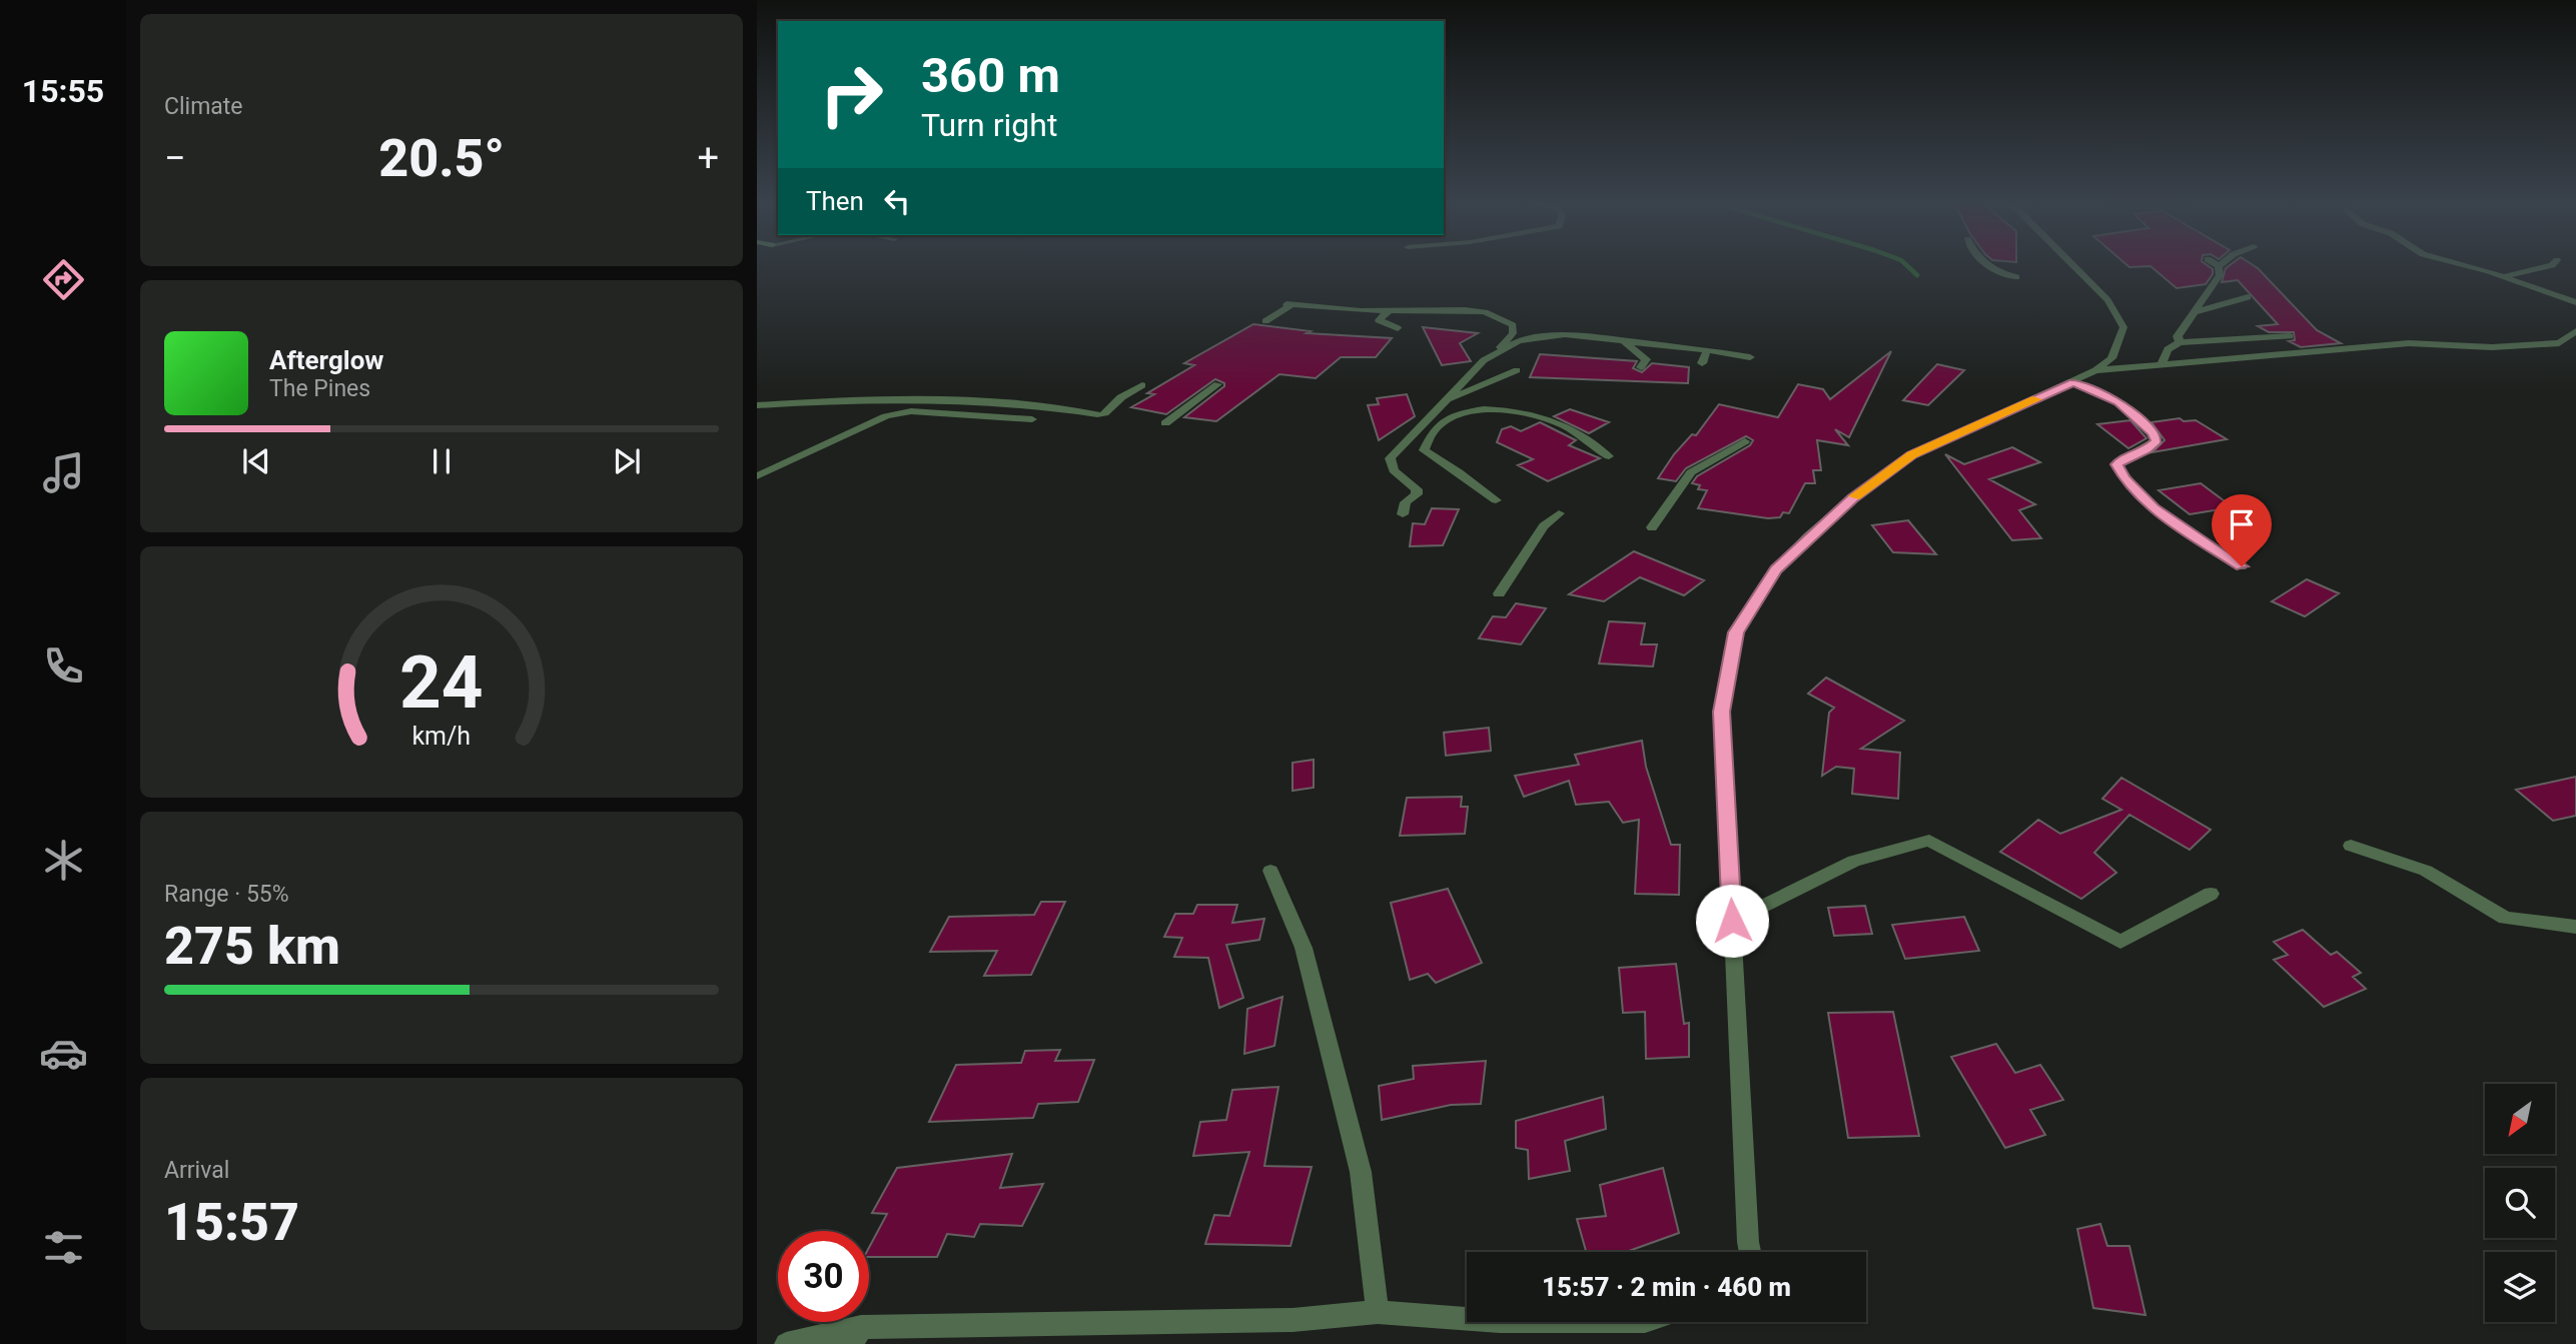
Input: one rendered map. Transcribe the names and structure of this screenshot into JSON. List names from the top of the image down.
{
  "north": "bottom left",
  "page": {
    "tabs": "15:55",
    "tile": [
      "Climate",
      ["Range · 55%", "275 km"],
      ["Arrival", "15:57"]
    ],
    "turn": ["360 m", "Turn right"],
    "heat": ["−", "20.5°", "+"],
    "then": "Then",
    "song": ["Afterglow", "The Pines"],
    "limit": "30",
    "trip": "15:57 · 2 min · 460 m",
    "gauge": ["24", "km/h"]
  }
}
